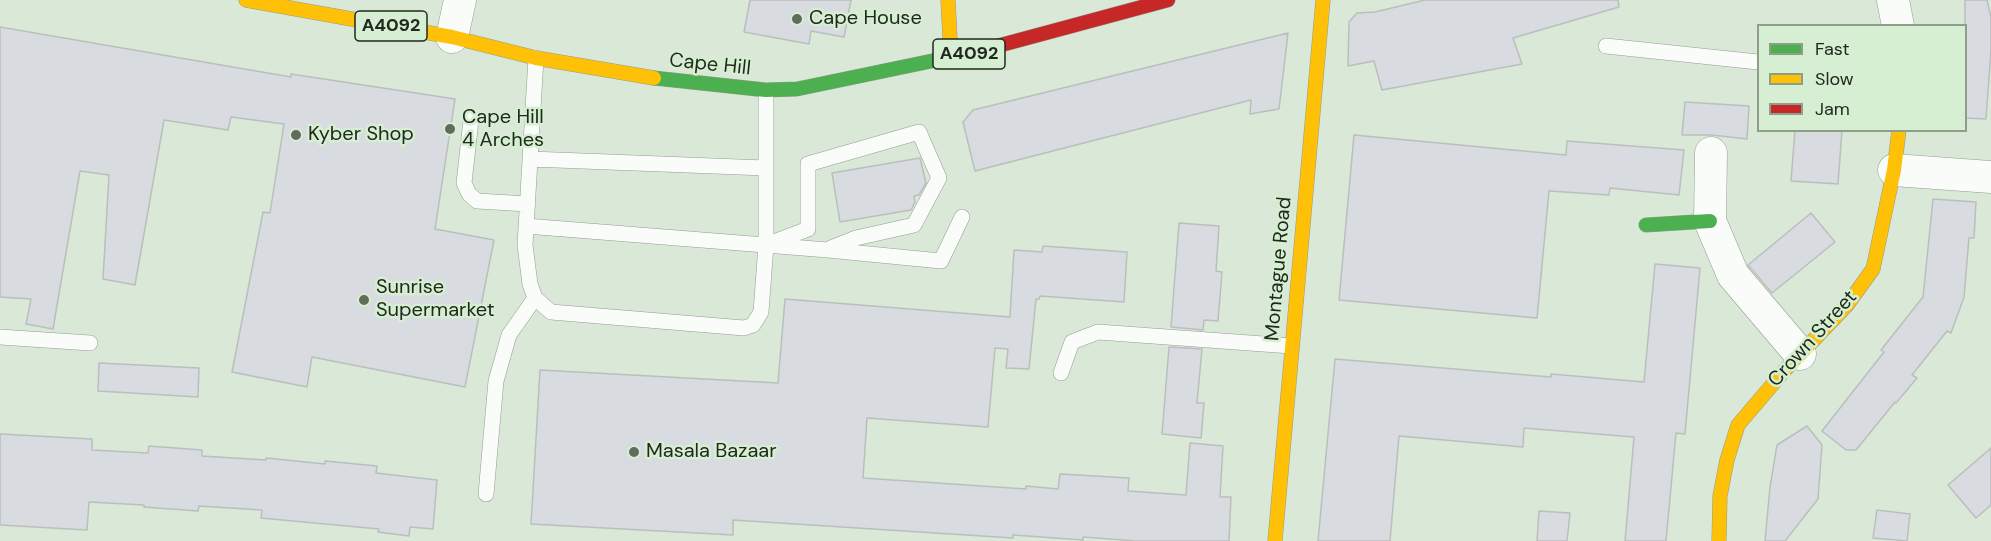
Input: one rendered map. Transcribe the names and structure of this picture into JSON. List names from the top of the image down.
{
  "streets": {
    "street": [
      "A4092",
      "Cape Hill",
      "Montague Road",
      "Crown Street"
    ]
  },
  "places": [
    "Cape House",
    "Cape Hill 4 Arches",
    "Kyber Shop",
    "Sunrise Supermarket",
    "Masala Bazaar"
  ],
  "legend": ["Fast", "Slow", "Jam"]
}
